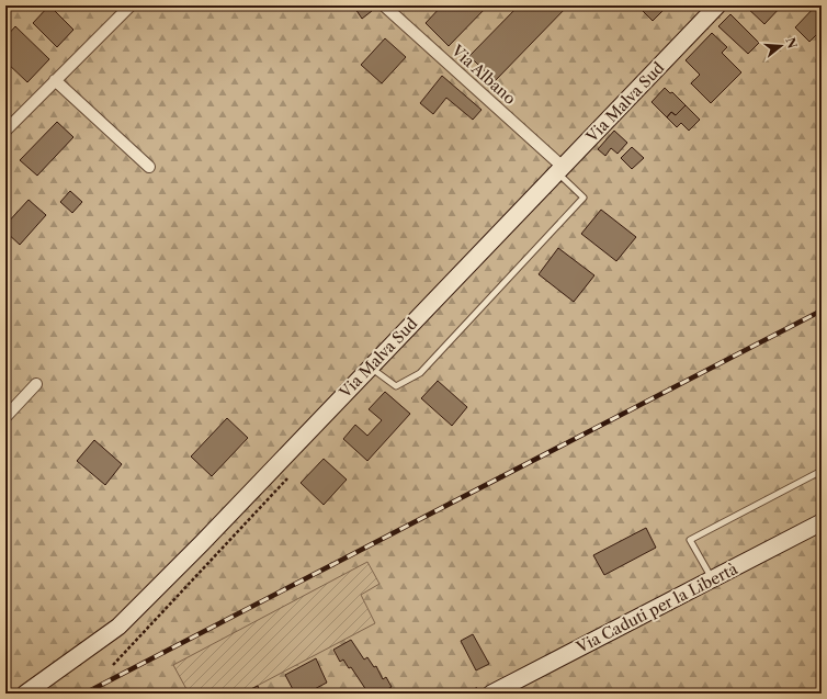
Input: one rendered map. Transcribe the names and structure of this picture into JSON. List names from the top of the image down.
{
  "streets": {
    "street": ["Via Albano", "Via Malva Sud", "Via Caduti per la Libertà"]
  },
  "crossings": [
    ["Via Albano", "Via Malva Sud"]
  ],
  "north": "right"
}
